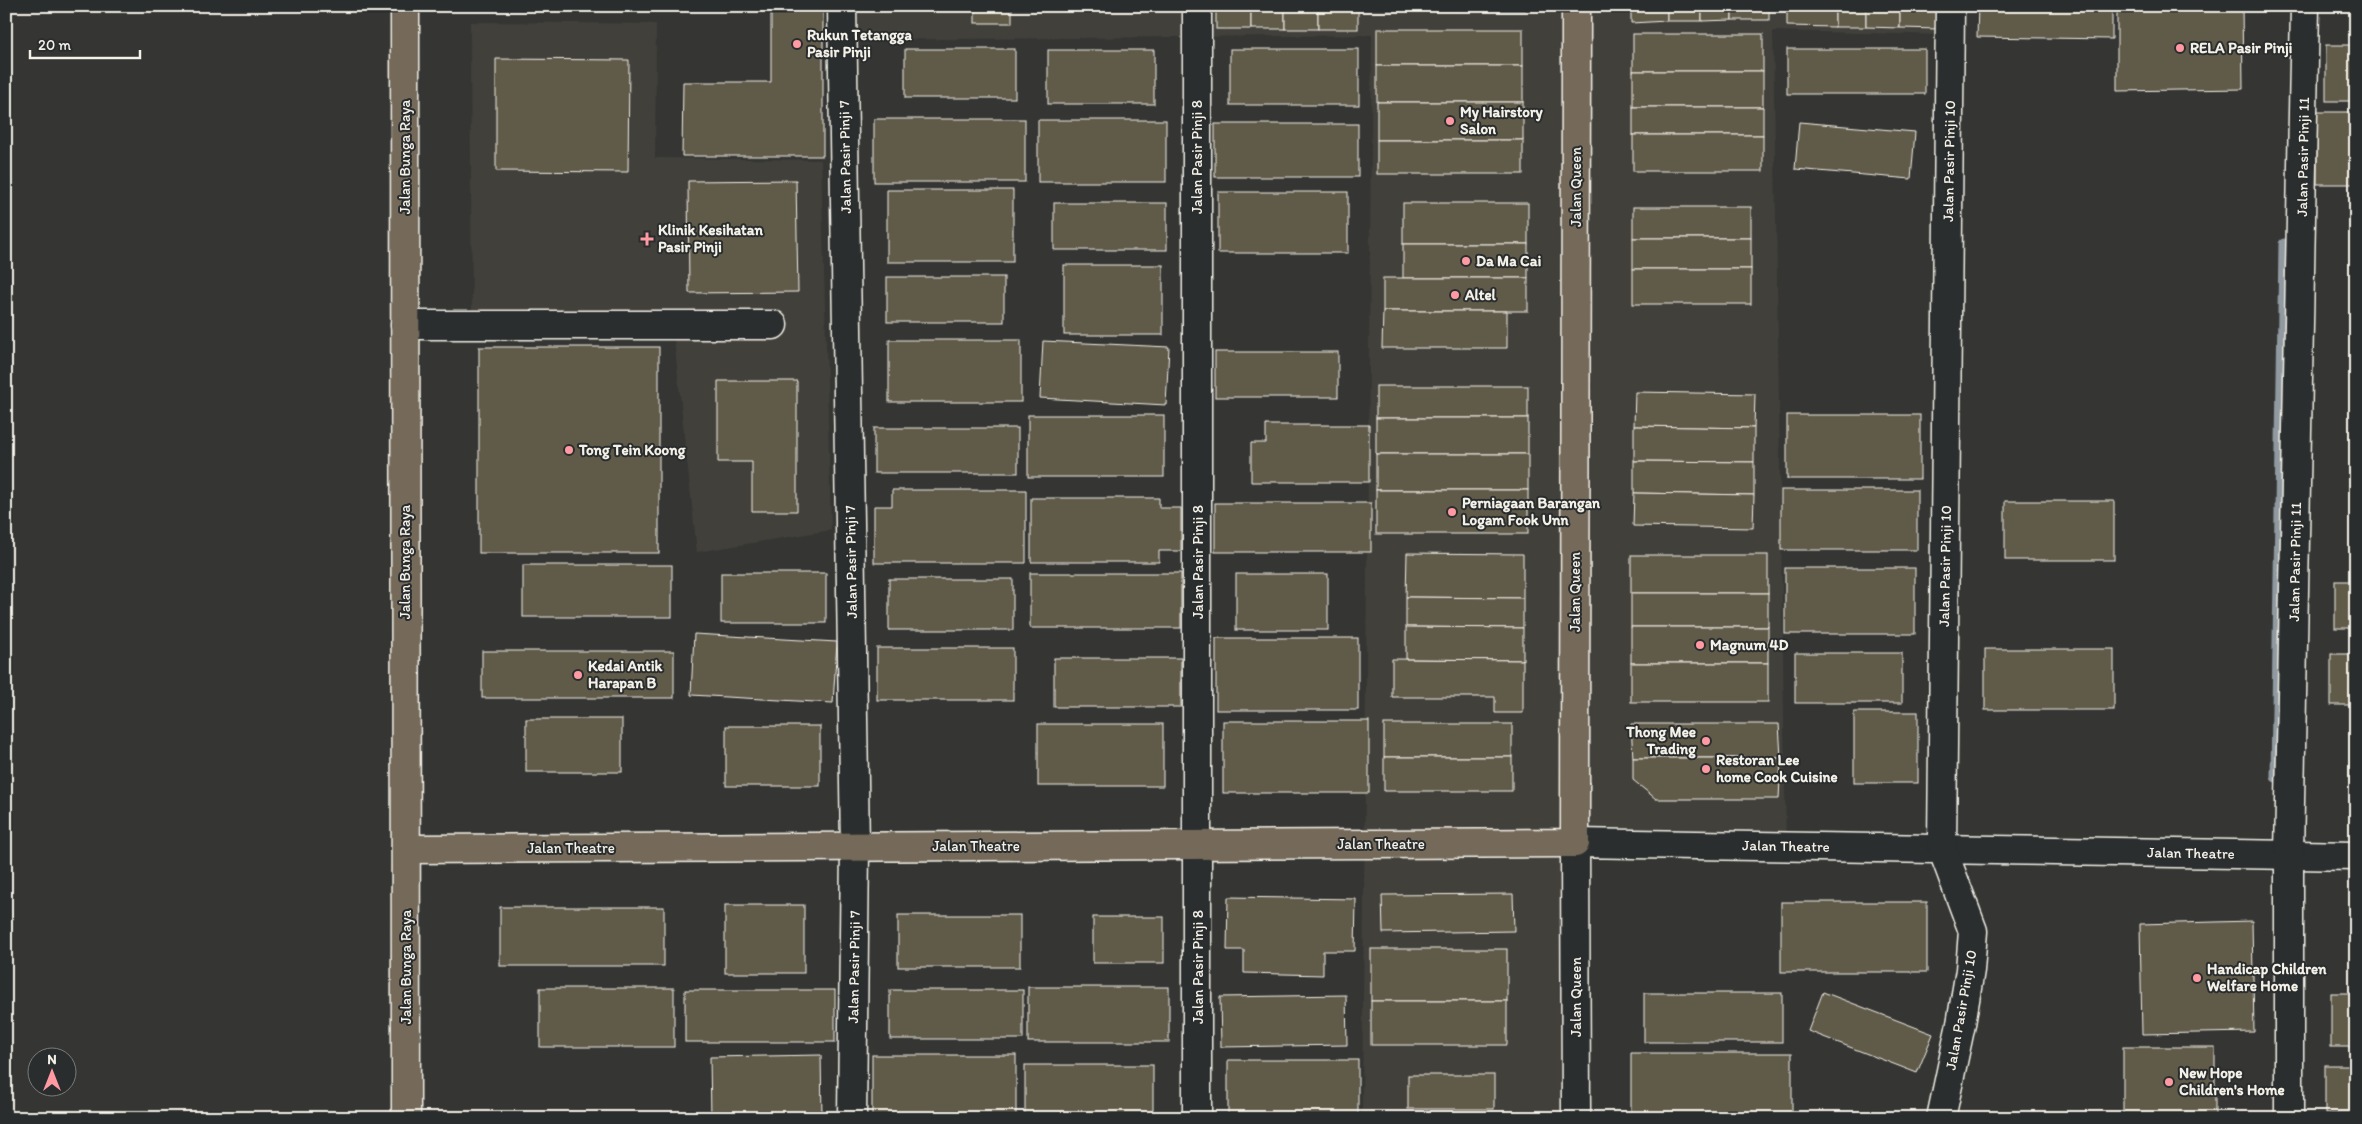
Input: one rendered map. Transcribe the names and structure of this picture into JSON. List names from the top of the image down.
{
  "streets": {
    "main road": ["Jalan Bunga Raya", "Jalan Queen", "Jalan Theatre"],
    "street": [
      "Jalan Pasir Pinji 7",
      "Jalan Pasir Pinji 8",
      "Jalan Pasir Pinji 11",
      "Jalan Pasir Pinji 10"
    ]
  },
  "crossings": [
    ["Jalan Bunga Raya", "Jalan Theatre"],
    ["Jalan Pasir Pinji 7", "Jalan Theatre"],
    ["Jalan Pasir Pinji 8", "Jalan Theatre"],
    ["Jalan Pasir Pinji 11", "Jalan Theatre"],
    ["Jalan Pasir Pinji 10", "Jalan Theatre"],
    ["Jalan Queen", "Jalan Theatre"]
  ],
  "places": {
    "other": [
      "Rukun Tetangga Pasir Pinji",
      "RELA Pasir Pinji",
      "My Hairstory Salon",
      "Da Ma Cai",
      "Altel",
      "Tong Tein Koong",
      "Perniagaan Barangan Logam Fook Unn",
      "Magnum 4D",
      "Kedai Antik Harapan B",
      "Thong Mee Trading",
      "Restoran Lee home Cook Cuisine",
      "Handicap Children Welfare Home",
      "New Hope Children's Home"
    ],
    "health": ["Klinik Kesihatan Pasir Pinji"]
  },
  "scale_bar": "20 m",
  "north": "top"
}
